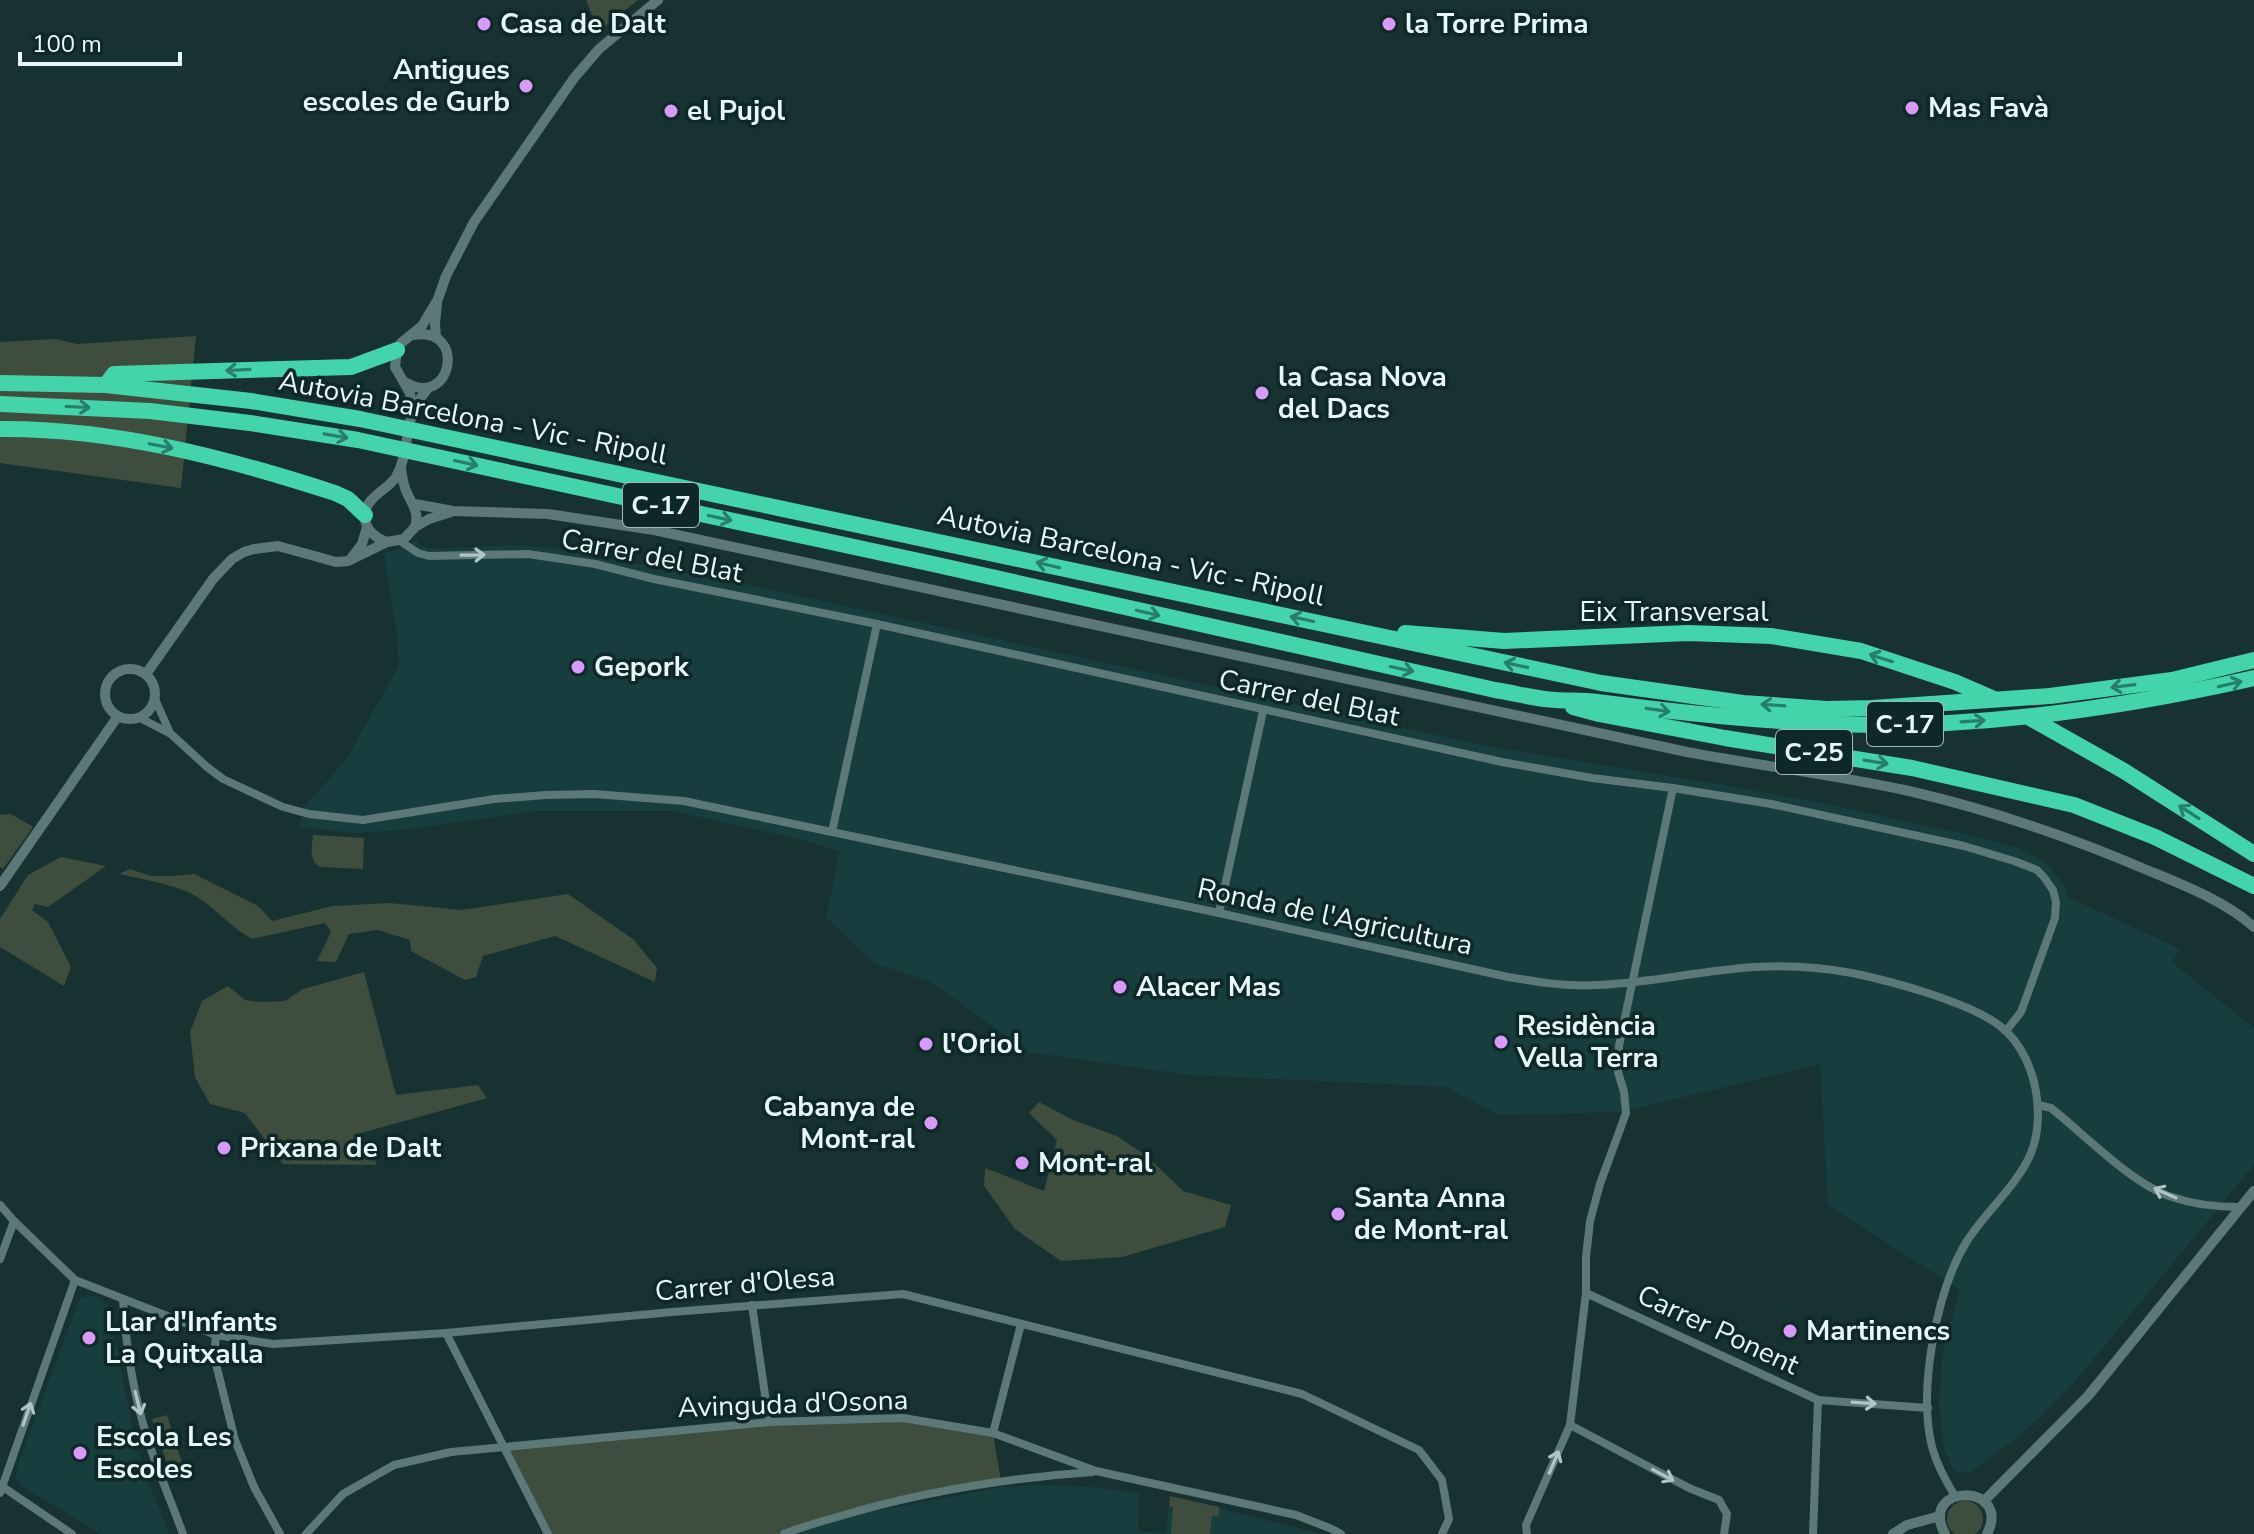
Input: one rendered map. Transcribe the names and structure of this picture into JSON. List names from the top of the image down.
{
  "streets": {
    "highway": [
      "Autovia Barcelona - Vic - Ripoll",
      "C-17",
      "Eix Transversal",
      "C-25"
    ],
    "street": [
      "Carrer del Blat",
      "Ronda de l'Agricultura",
      "Carrer d'Olesa",
      "Carrer Ponent",
      "Avinguda d'Osona"
    ]
  },
  "crossings": [
    ["Autovia Barcelona - Vic - Ripoll", "Eix Transversal"],
    ["Autovia Barcelona - Vic - Ripoll", "C-25"],
    ["Carrer del Blat", "Ronda de l'Agricultura"],
    ["Ronda de l'Agricultura", "Carrer Ponent"]
  ],
  "places": [
    "Casa de Dalt",
    "la Torre Prima",
    "Antigues escoles de Gurb",
    "Mas Favà",
    "el Pujol",
    "la Casa Nova del Dacs",
    "Gepork",
    "Alacer Mas",
    "Residència Vella Terra",
    "l'Oriol",
    "Cabanya de Mont-ral",
    "Prixana de Dalt",
    "Mont-ral",
    "Santa Anna de Mont-ral",
    "Martinencs",
    "Llar d'Infants La Quitxalla",
    "Escola Les Escoles"
  ],
  "scale_bar": "100 m"
}
